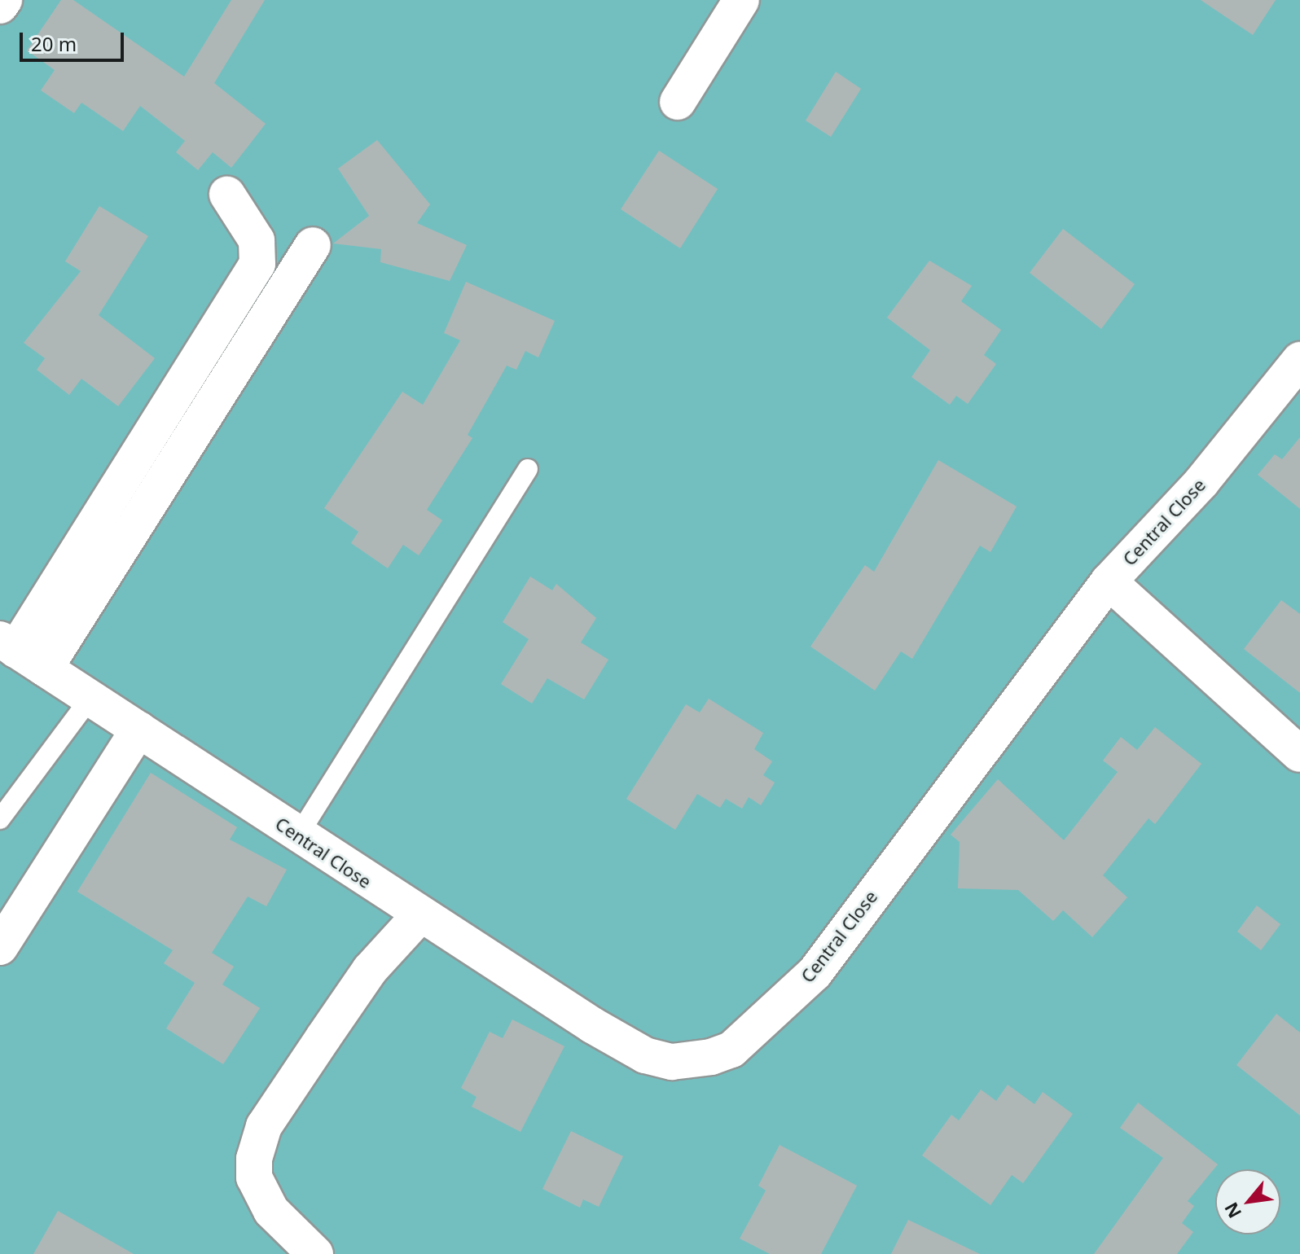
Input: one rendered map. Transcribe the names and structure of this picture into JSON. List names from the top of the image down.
{
  "streets": {
    "street": ["Central Close"]
  },
  "scale_bar": "20 m",
  "north": "bottom left"
}
